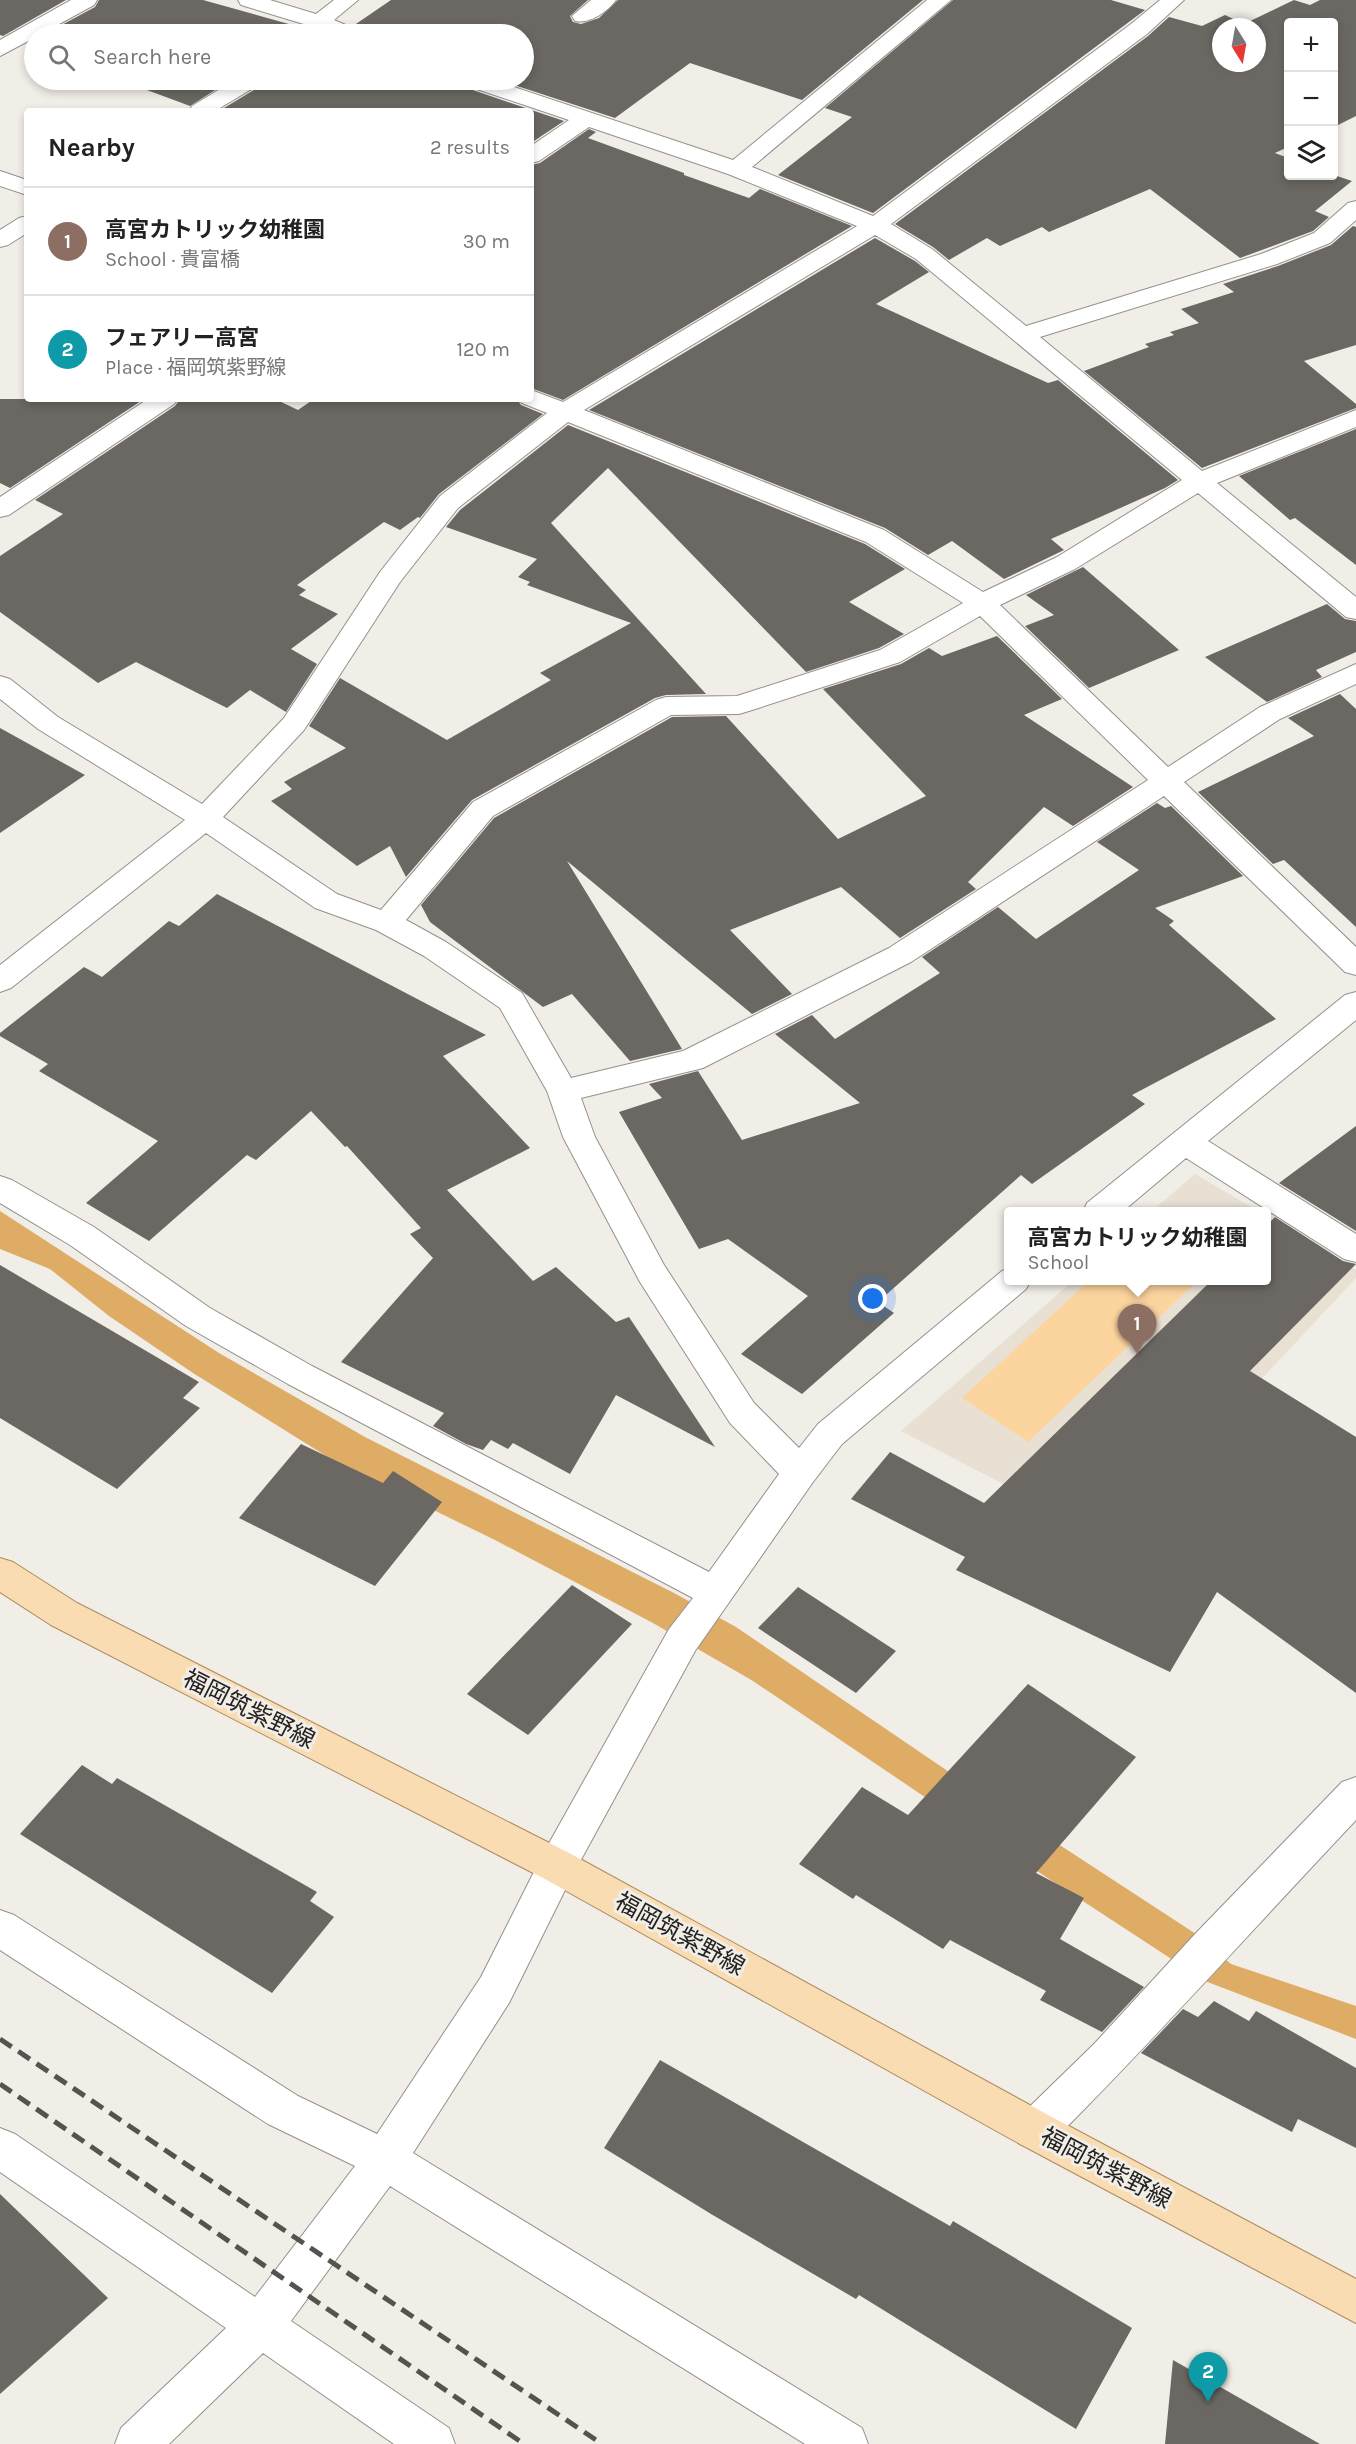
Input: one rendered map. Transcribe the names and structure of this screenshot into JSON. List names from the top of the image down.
{
  "streets": {
    "main road": ["福岡筑紫野線"]
  },
  "north": "bottom",
  "page": {
    "map_buttons": ["+", "−"],
    "search": "Search here",
    "heading": ["Nearby", "2 results"],
    "list": [
      {
        "mark": "1",
        "name": "高宮カトリック幼稚園",
        "note": "School · 貴富橋",
        "value": "30 m"
      },
      {
        "mark": "2",
        "name": "フェアリー高宮",
        "note": "Place · 福岡筑紫野線",
        "value": "120 m"
      }
    ],
    "popup": ["高宮カトリック幼稚園", "School"],
    "pins": ["1", "2"]
  }
}
